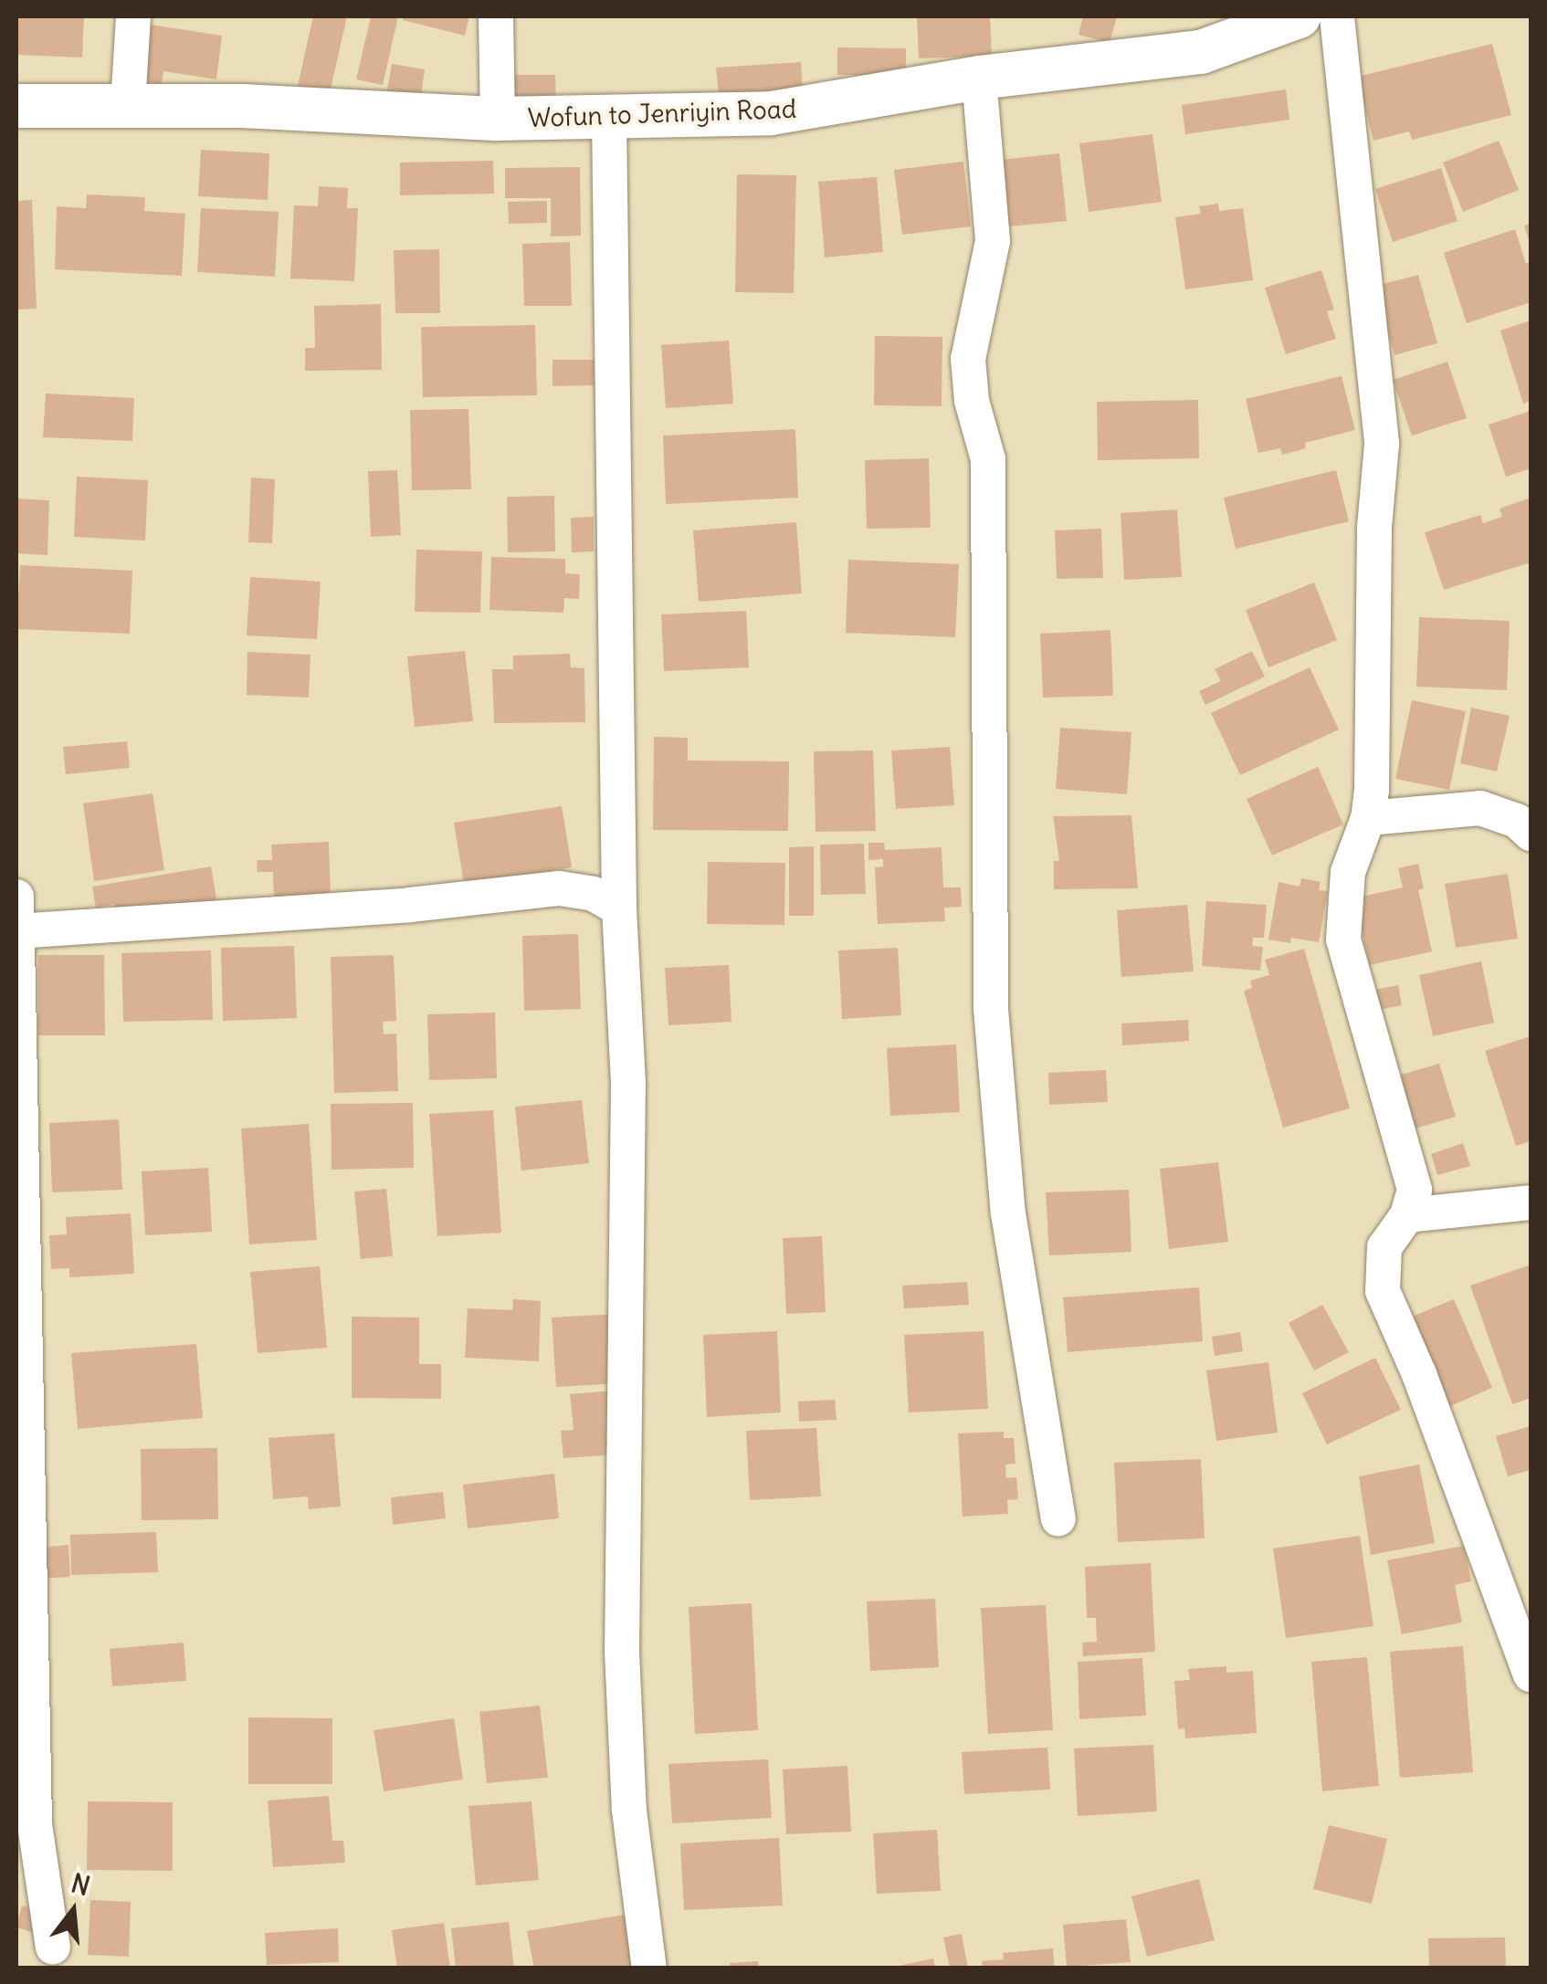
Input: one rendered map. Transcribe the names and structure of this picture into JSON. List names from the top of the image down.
{
  "streets": {
    "street": ["Wofun to Jenriyin Road"]
  },
  "north": "top"
}
